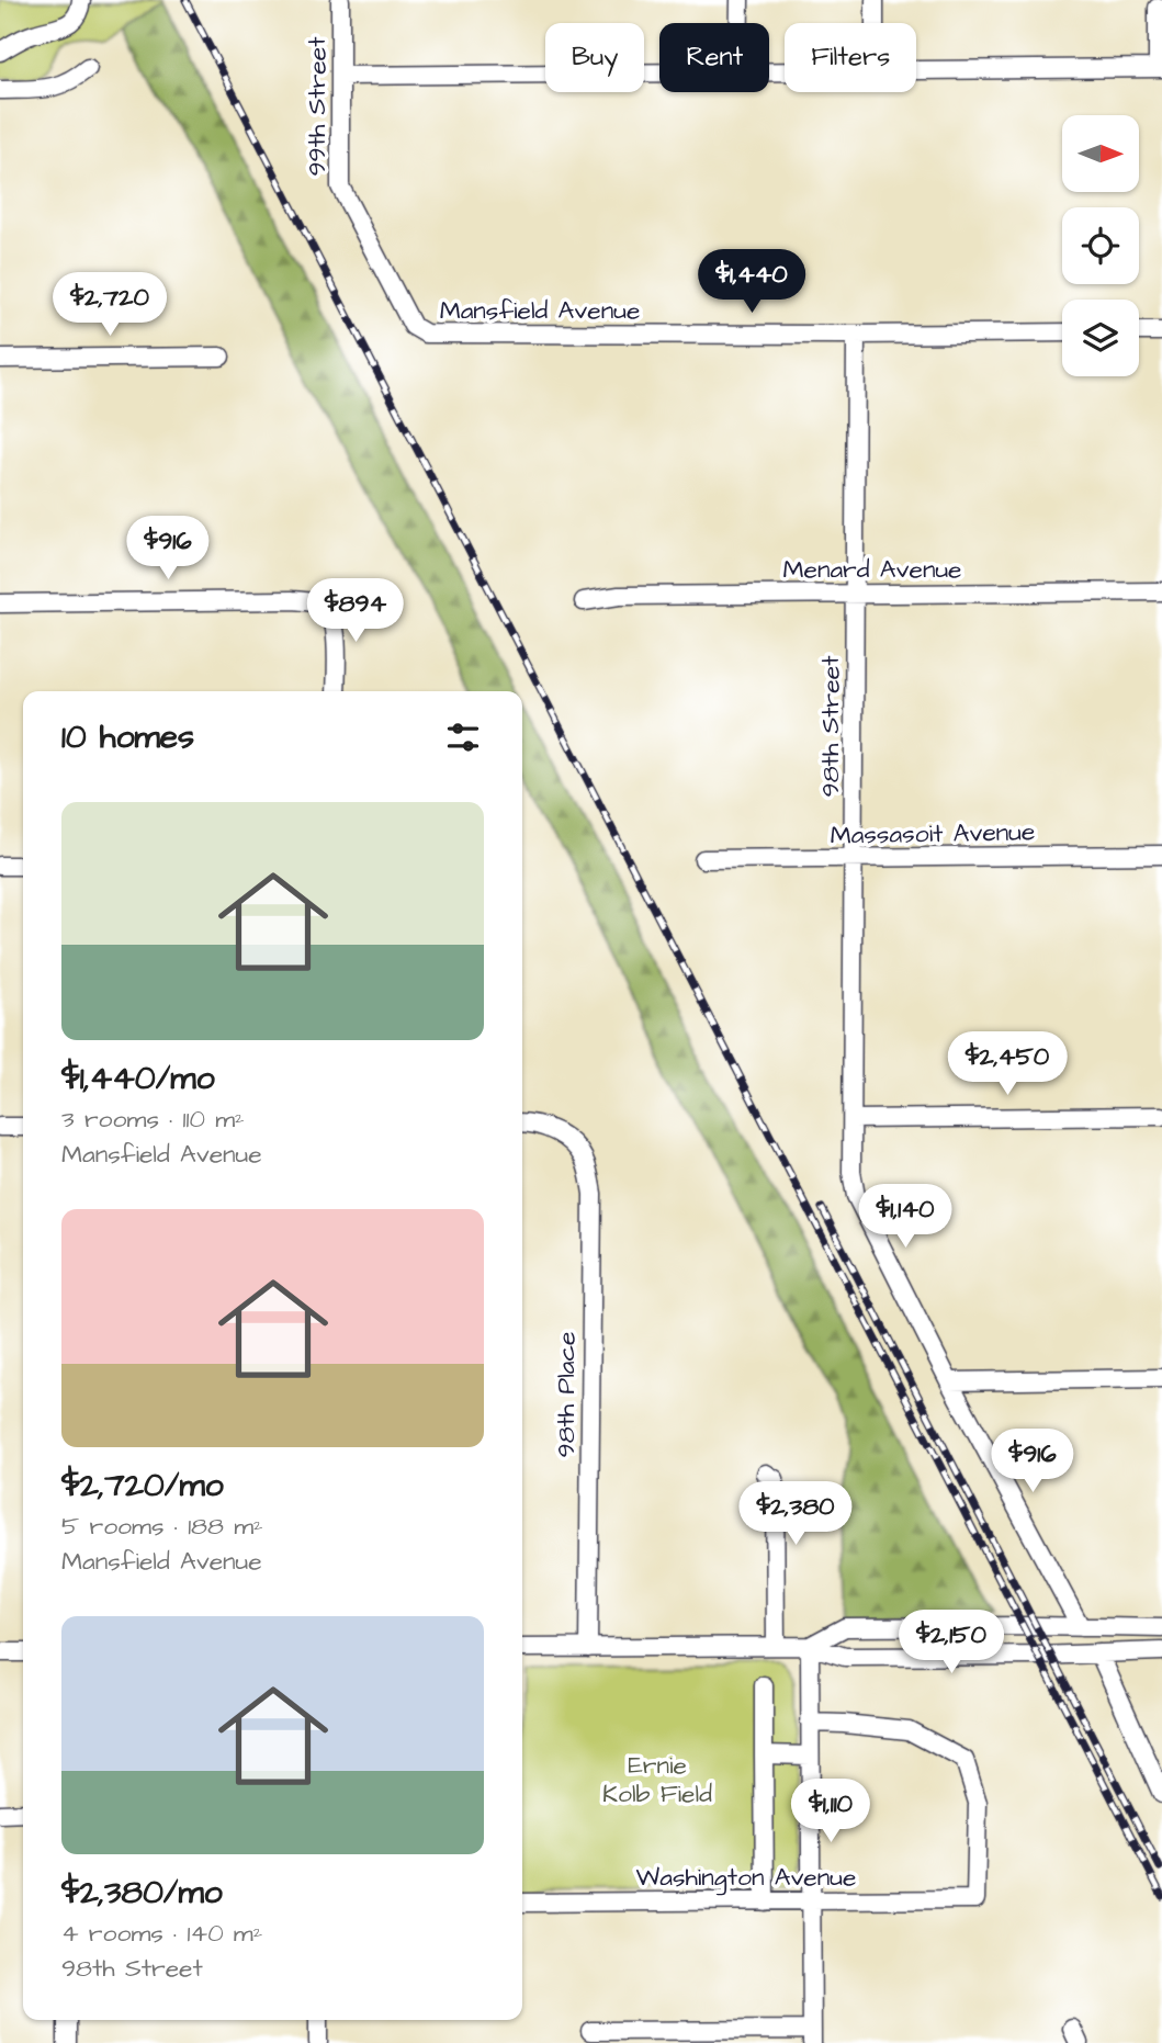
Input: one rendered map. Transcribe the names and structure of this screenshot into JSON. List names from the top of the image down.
{
  "streets": {
    "street": [
      "99th Street",
      "Mansfield Avenue",
      "Menard Avenue",
      "98th Street",
      "Massasoit Avenue",
      "98th Place",
      "Washington Avenue"
    ]
  },
  "crossings": [
    ["99th Street", "Mansfield Avenue"],
    ["Mansfield Avenue", "98th Street"],
    ["Menard Avenue", "98th Street"],
    ["98th Street", "Massasoit Avenue"]
  ],
  "parks": ["Ernie Kolb Field"],
  "north": "right",
  "page": {
    "chip": ["Buy", "Rent", "Filters"],
    "price": [
      "$1,440",
      "$2,720",
      "$916",
      "$894",
      "$2,450",
      "$1,140",
      "$916",
      "$2,380",
      "$2,150",
      "$1,110"
    ],
    "heading": "10 homes",
    "list": [
      {
        "name": "$1,440/mo",
        "note": "3 rooms · 110 m² · Mansfield Avenue"
      },
      {
        "name": "$2,720/mo",
        "note": "5 rooms · 188 m² · Mansfield Avenue"
      },
      {
        "name": "$2,380/mo",
        "note": "4 rooms · 140 m² · 98th Street"
      }
    ]
  }
}
